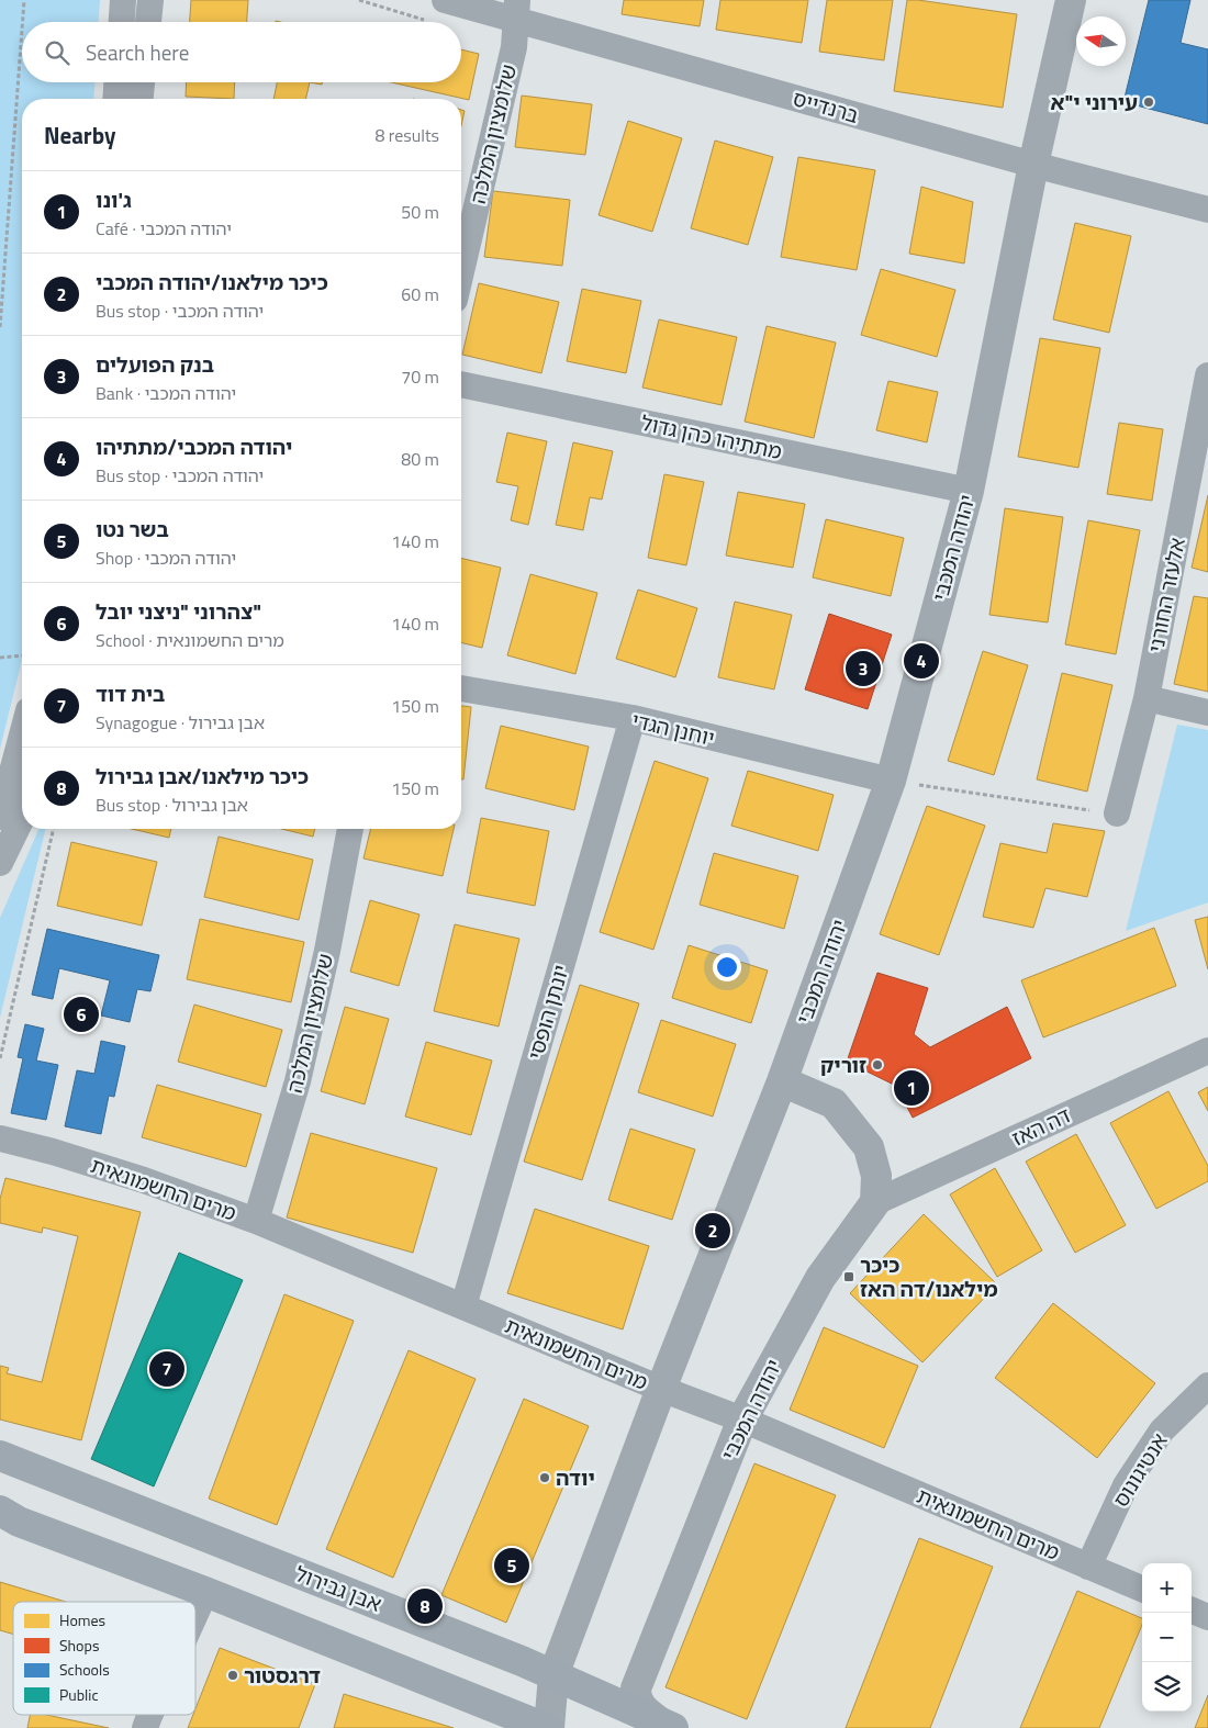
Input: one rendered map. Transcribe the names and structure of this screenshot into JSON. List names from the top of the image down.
{
  "streets": {
    "main road": ["אבן גבירול"],
    "street": [
      "ברנדייס",
      "שלומציון המלכה",
      "מתתיהו כהן גדול",
      "יהודה המכבי",
      "אלעזר החורני",
      "יוחנן הגדי",
      "יונתן הופסי",
      "דה האז",
      "מרים החשמונאית",
      "אנטיגונוס"
    ]
  },
  "crossings": [
    ["ברנדייס", "שלומציון המלכה"],
    ["ברנדייס", "יהודה המכבי"],
    ["שלומציון המלכה", "מרים החשמונאית"],
    ["מתתיהו כהן גדול", "יהודה המכבי"],
    ["יהודה המכבי", "יוחנן הגדי"],
    ["יהודה המכבי", "דה האז"],
    ["יהודה המכבי", "מרים החשמונאית"],
    ["יהודה המכבי", "אבן גבירול"],
    ["יוחנן הגדי", "יונתן הופסי"],
    ["יונתן הופסי", "מרים החשמונאית"],
    ["מרים החשמונאית", "אנטיגונוס"]
  ],
  "places": {
    "other": [
      "עירוני י\"א",
      "זוריק",
      "יודה",
      "דרגסטור"
    ],
    "transit": ["כיכר מילאנו/דה האז"]
  },
  "legend": [
    "Homes",
    "Shops",
    "Schools",
    "Public"
  ],
  "north": "left",
  "page": {
    "search": "Search here",
    "heading": ["Nearby", "8 results"],
    "list": [
      {
        "mark": "1",
        "name": "ג'ונו",
        "note": "Café · יהודה המכבי",
        "value": "50 m"
      },
      {
        "mark": "2",
        "name": "כיכר מילאנו/יהודה המכבי",
        "note": "Bus stop · יהודה המכבי",
        "value": "60 m"
      },
      {
        "mark": "3",
        "name": "בנק הפועלים",
        "note": "Bank · יהודה המכבי",
        "value": "70 m"
      },
      {
        "mark": "4",
        "name": "יהודה המכבי/מתתיהו",
        "note": "Bus stop · יהודה המכבי",
        "value": "80 m"
      },
      {
        "mark": "5",
        "name": "בשר נטו",
        "note": "Shop · יהודה המכבי",
        "value": "140 m"
      },
      {
        "mark": "6",
        "name": "צהרוני \"ניצני יובל\"",
        "note": "School · מרים החשמונאית",
        "value": "140 m"
      },
      {
        "mark": "7",
        "name": "בית דוד",
        "note": "Synagogue · אבן גבירול",
        "value": "150 m"
      },
      {
        "mark": "8",
        "name": "כיכר מילאנו/אבן גבירול",
        "note": "Bus stop · אבן גבירול",
        "value": "150 m"
      }
    ],
    "pins": [
      "4",
      "3",
      "6",
      "1",
      "2",
      "7",
      "5",
      "8"
    ],
    "map_buttons": ["+", "−"]
  }
}
